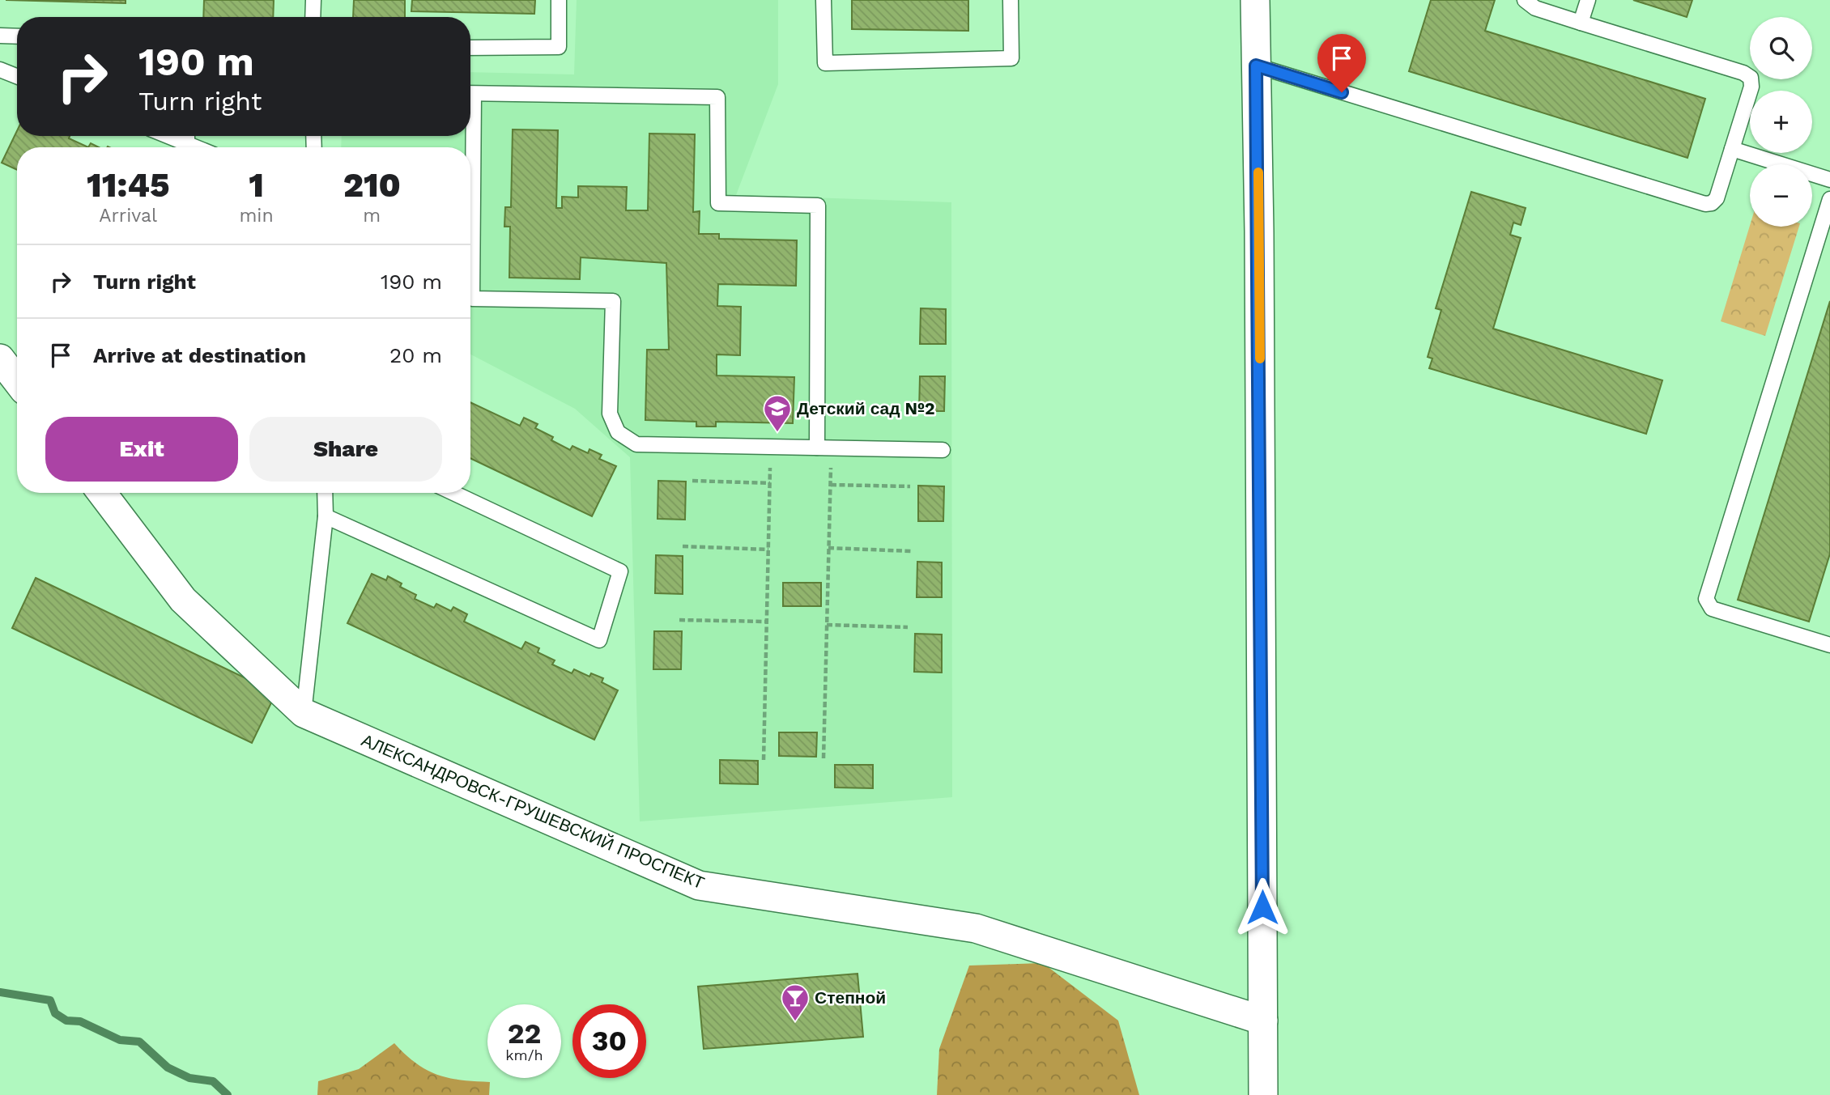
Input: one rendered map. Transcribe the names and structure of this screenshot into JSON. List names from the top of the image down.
{
  "streets": {
    "street": ["АЛЕКСАНДРОВСК-ГРУШЕВСКИЙ ПРОСПЕКТ"]
  },
  "places": {
    "school or university": ["Детский сад №2"],
    "bar": ["Степной"]
  },
  "page": {
    "map_buttons": ["+", "−"],
    "turn": ["190 m", "Turn right"],
    "eta": [
      "11:45",
      "Arrival",
      "1",
      "min",
      "210",
      "m"
    ],
    "list": [
      {
        "name": "Turn right",
        "value": "190 m"
      },
      {
        "name": "Arrive at destination",
        "value": "20 m"
      }
    ],
    "buttons": ["Exit", "Share"],
    "speed": "22 km/h",
    "limit": "30"
  }
}
